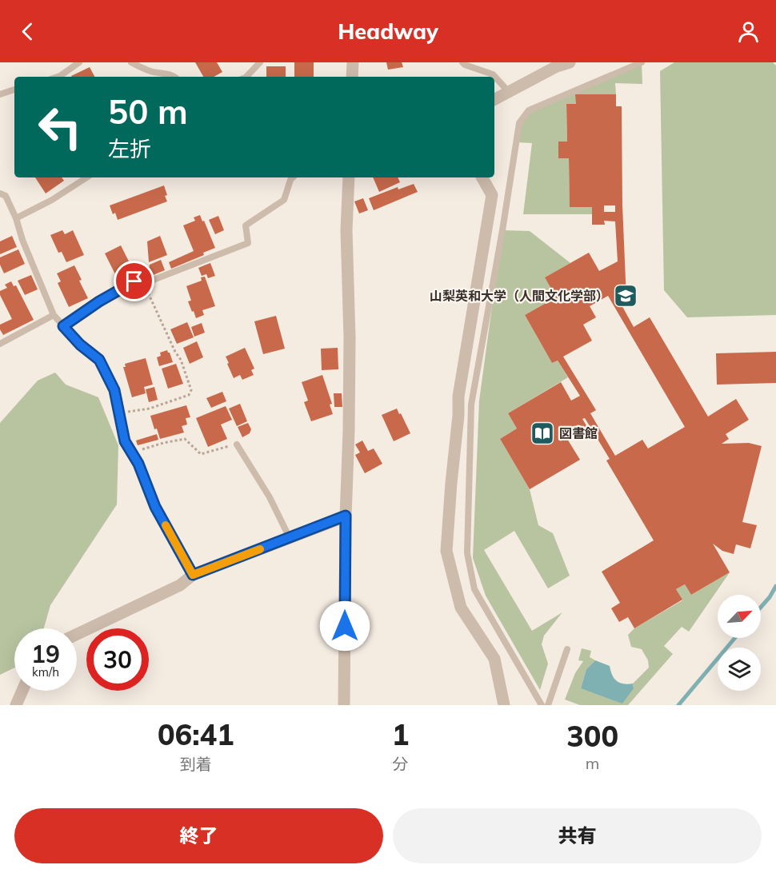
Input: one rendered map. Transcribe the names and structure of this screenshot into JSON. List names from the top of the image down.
{
  "places": {
    "school or university": ["山梨英和大学（人間文化学部）"],
    "library": ["図書館"]
  },
  "north": "top right",
  "page": {
    "header": "Headway",
    "turn": ["50 m", "左折"],
    "speed": "19 km/h",
    "limit": "30",
    "eta": [
      "06:41",
      "到着",
      "1",
      "分",
      "300",
      "m"
    ],
    "buttons": ["終了", "共有"]
  }
}
